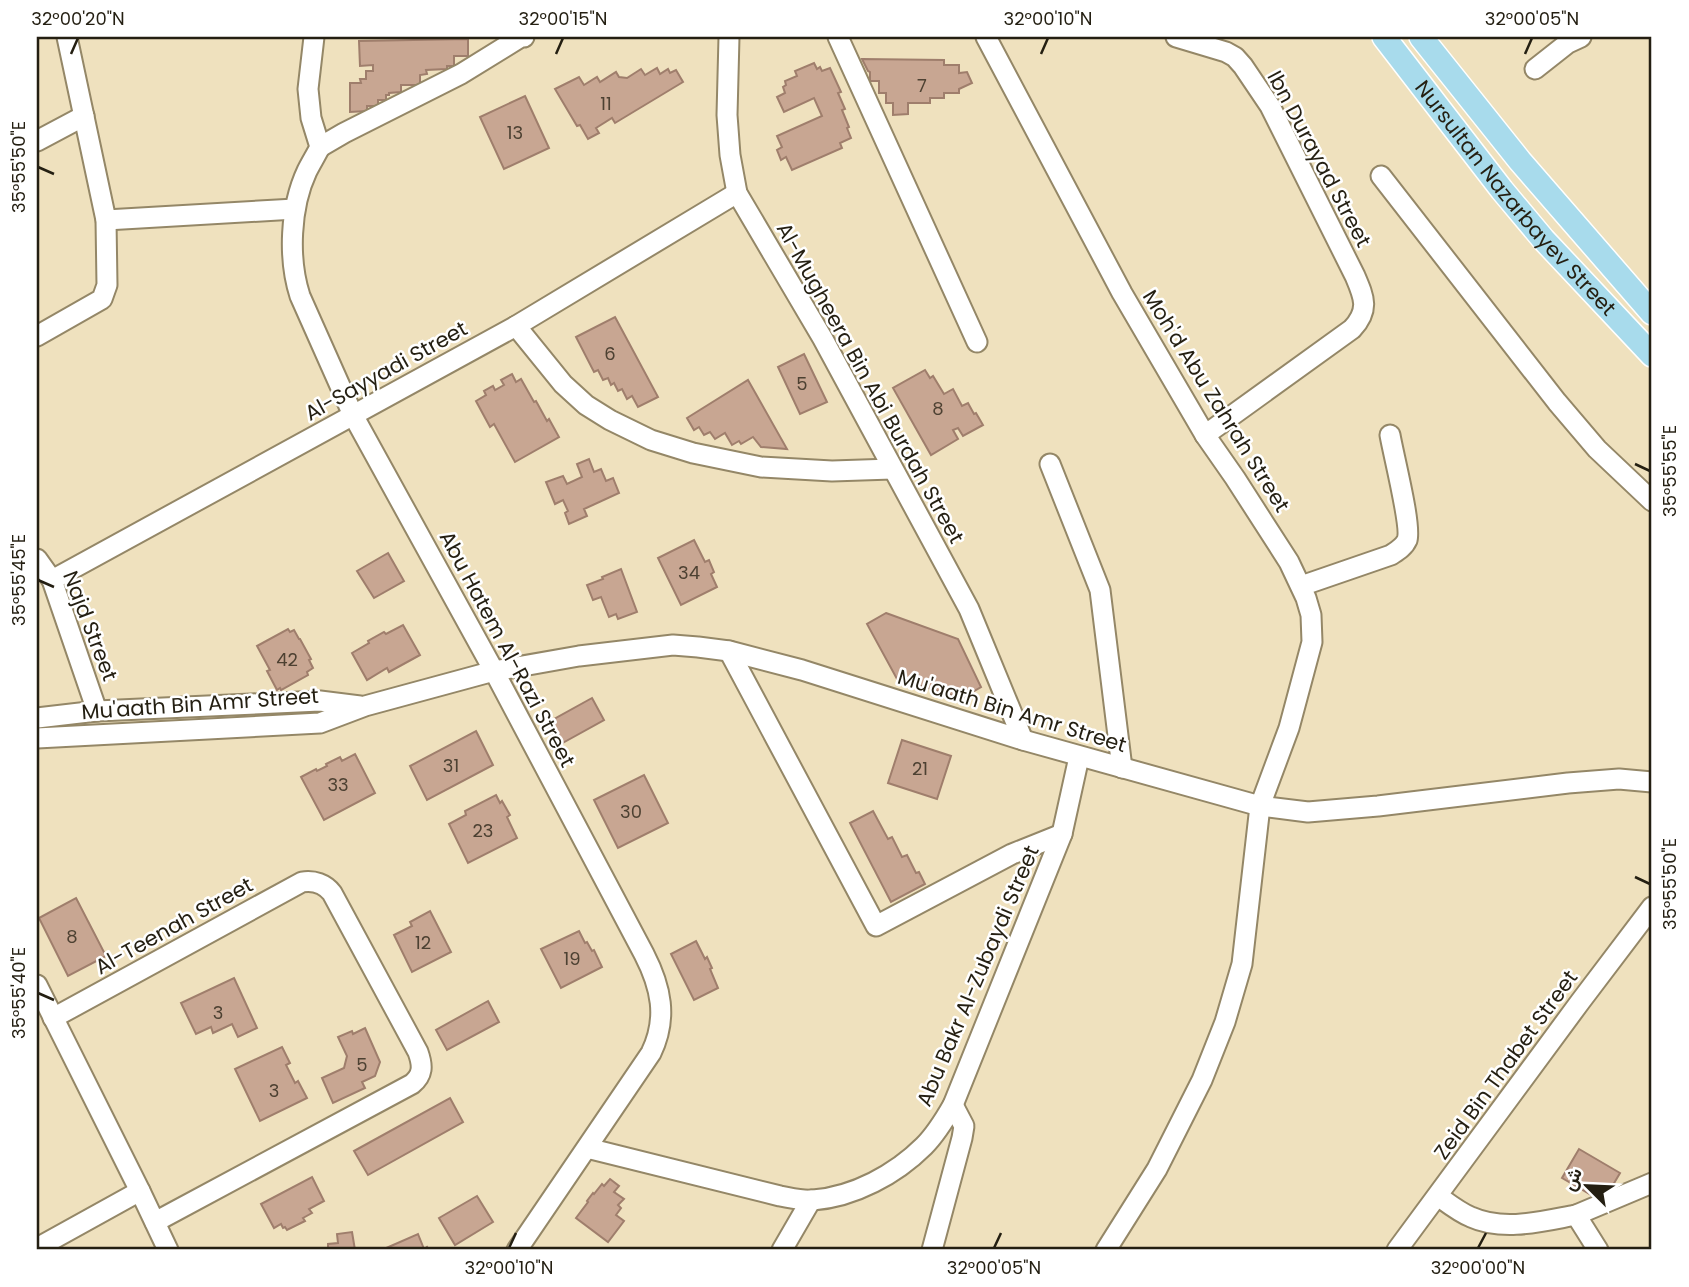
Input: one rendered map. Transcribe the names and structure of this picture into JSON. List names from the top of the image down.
{
  "streets": {
    "main road": ["Nursultan Nazarbayev Street"],
    "street": [
      "Ibn Durayad Street",
      "Al-Sayyadi Street",
      "Al-Mugheera Bin Abi Burdah Street",
      "Moh'd Abu Zahrah Street",
      "Najd Street",
      "Abu Hatem Al-Razi Street",
      "Mu'aath Bin Amr Street",
      "Al-Teenah Street",
      "Abu Bakr Al-Zubaydi Street",
      "Zeid Bin Thabet Street"
    ]
  },
  "crossings": [
    ["Ibn Durayad Street", "Moh'd Abu Zahrah Street"],
    ["Al-Sayyadi Street", "Al-Mugheera Bin Abi Burdah Street"],
    ["Al-Sayyadi Street", "Najd Street"],
    ["Al-Sayyadi Street", "Abu Hatem Al-Razi Street"],
    ["Al-Mugheera Bin Abi Burdah Street", "Mu'aath Bin Amr Street"],
    ["Moh'd Abu Zahrah Street", "Mu'aath Bin Amr Street"],
    ["Najd Street", "Mu'aath Bin Amr Street"],
    ["Abu Hatem Al-Razi Street", "Mu'aath Bin Amr Street"],
    ["Abu Hatem Al-Razi Street", "Abu Bakr Al-Zubaydi Street"],
    ["Mu'aath Bin Amr Street", "Abu Bakr Al-Zubaydi Street"]
  ],
  "house_numbers": [
    "7",
    "11",
    "13",
    "6",
    "5",
    "8",
    "34",
    "42",
    "31",
    "21",
    "33",
    "30",
    "23",
    "8",
    "12",
    "19",
    "3",
    "5",
    "3"
  ],
  "north": "top left",
  "coordinates": [
    "32°00'20\"N",
    "32°00'15\"N",
    "32°00'10\"N",
    "32°00'05\"N",
    "35°55'50\"E",
    "35°55'55\"E",
    "35°55'45\"E",
    "35°55'40\"E",
    "32°00'00\"N"
  ]
}
